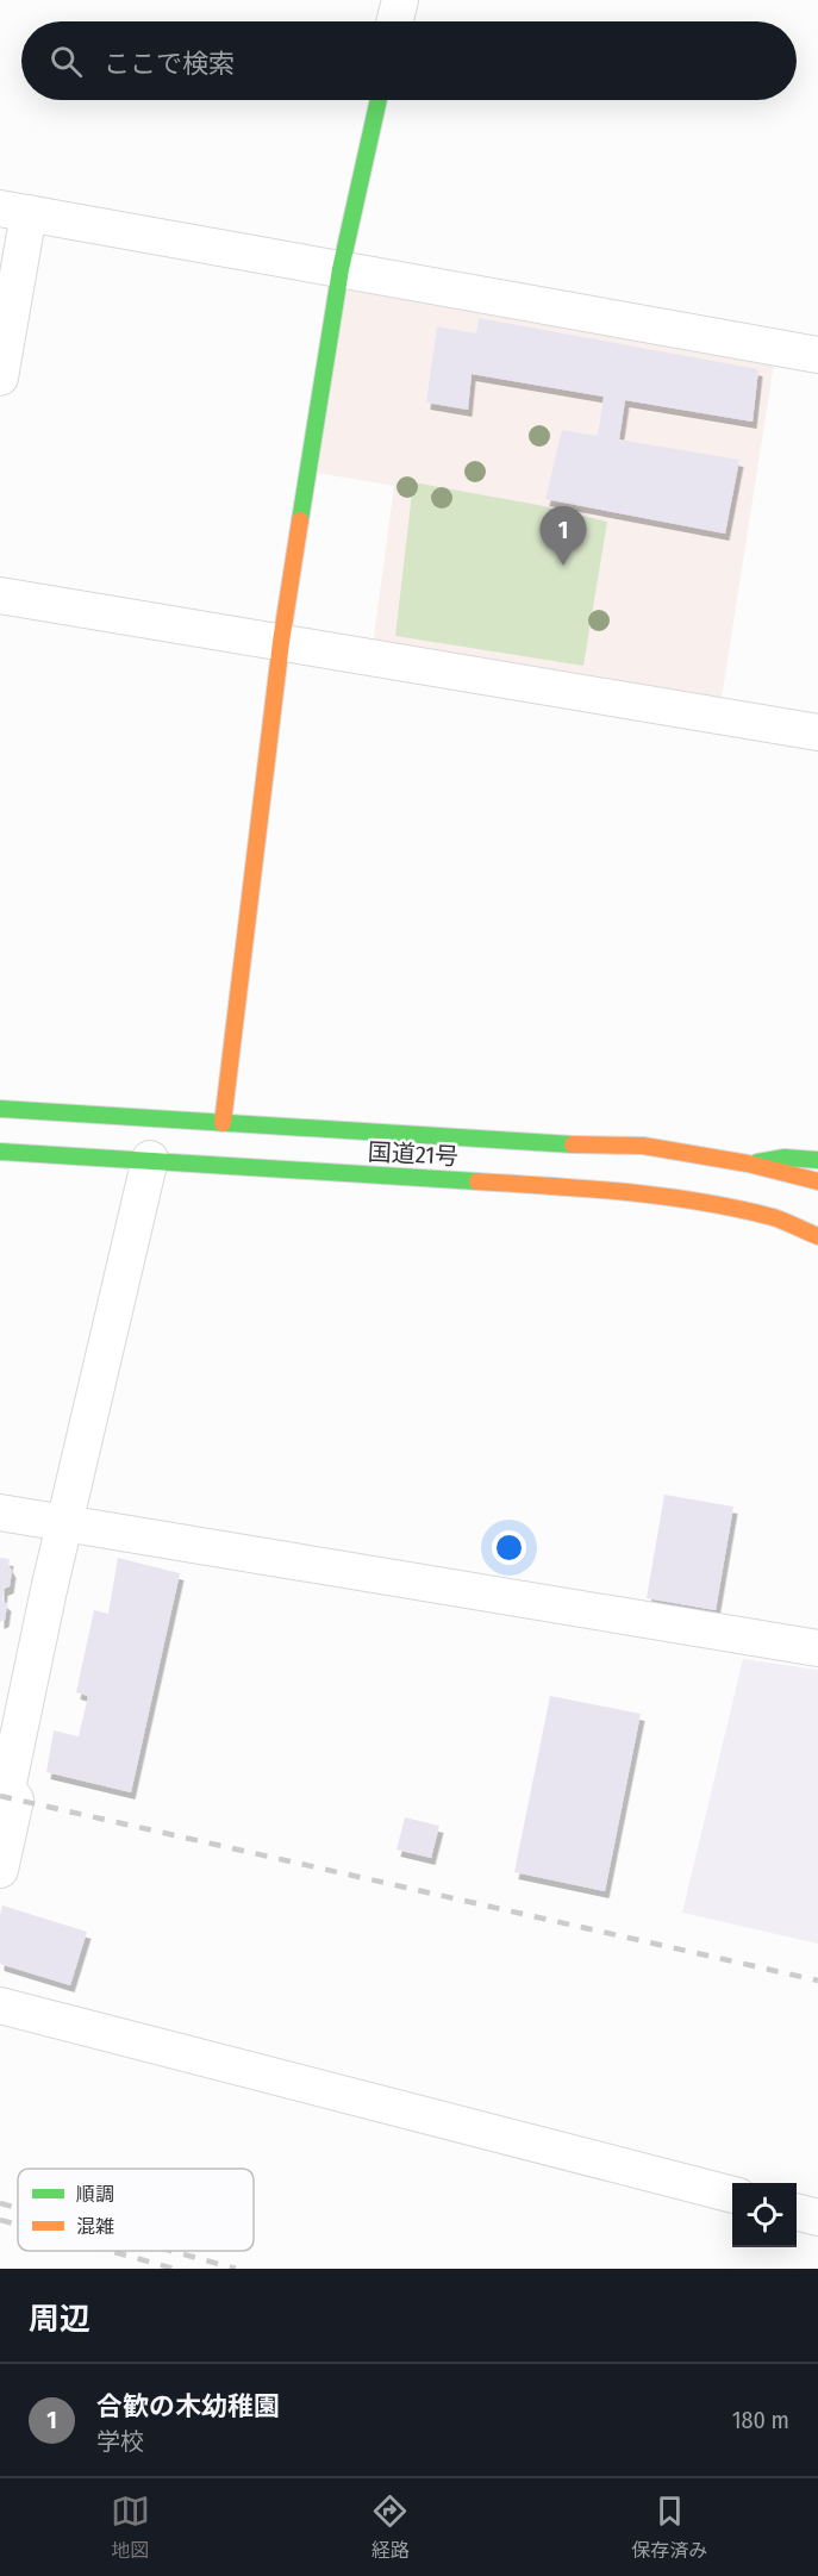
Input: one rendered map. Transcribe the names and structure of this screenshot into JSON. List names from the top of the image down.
{
  "streets": {
    "main road": ["国道21号"]
  },
  "legend": ["順調", "混雑"],
  "page": {
    "search": "ここで検索",
    "pins": "1",
    "heading": "周辺",
    "list": [
      {
        "mark": "1",
        "name": "合歓の木幼稚園",
        "note": "学校",
        "value": "180 m"
      }
    ],
    "nav": ["地図", "経路", "保存済み"]
  }
}
